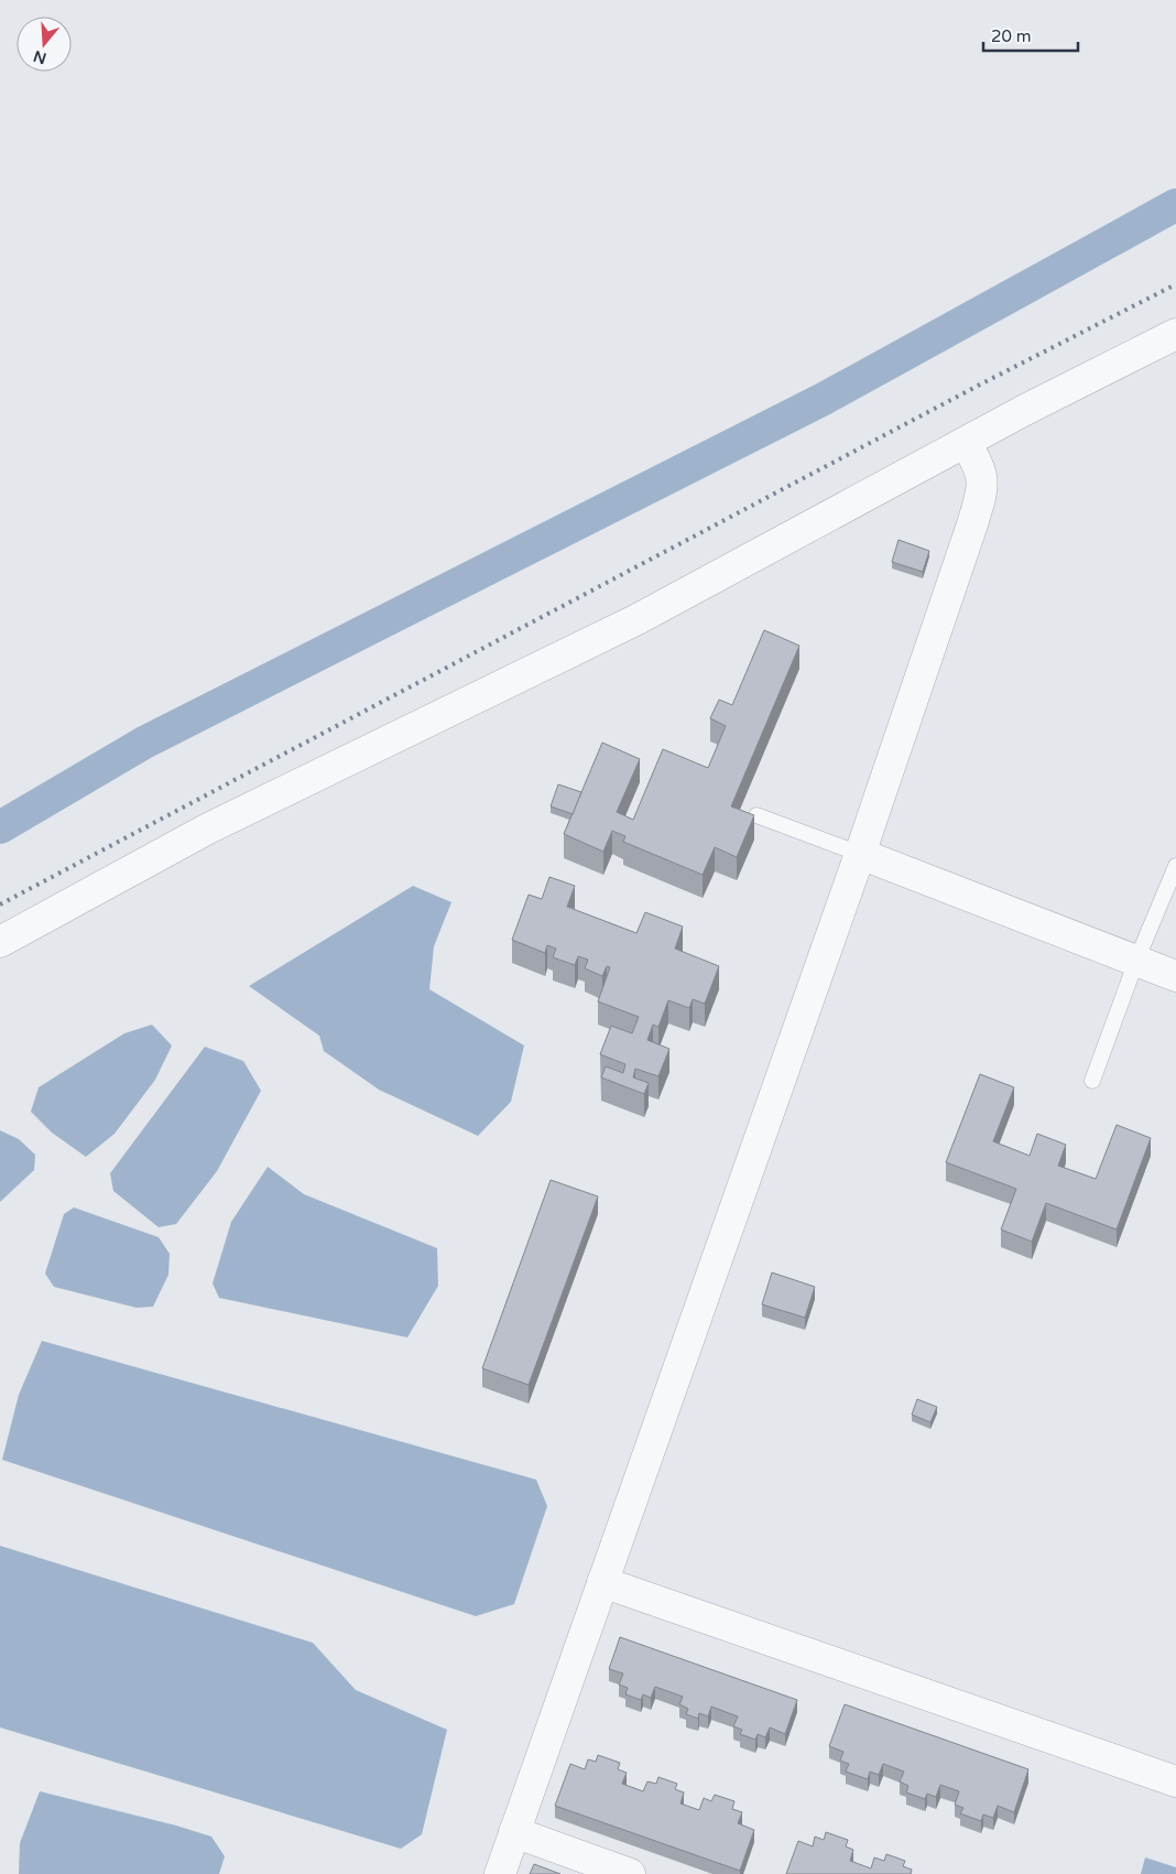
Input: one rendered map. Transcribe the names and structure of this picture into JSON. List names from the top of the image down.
{
  "scale_bar": "20 m",
  "north": "bottom"
}
